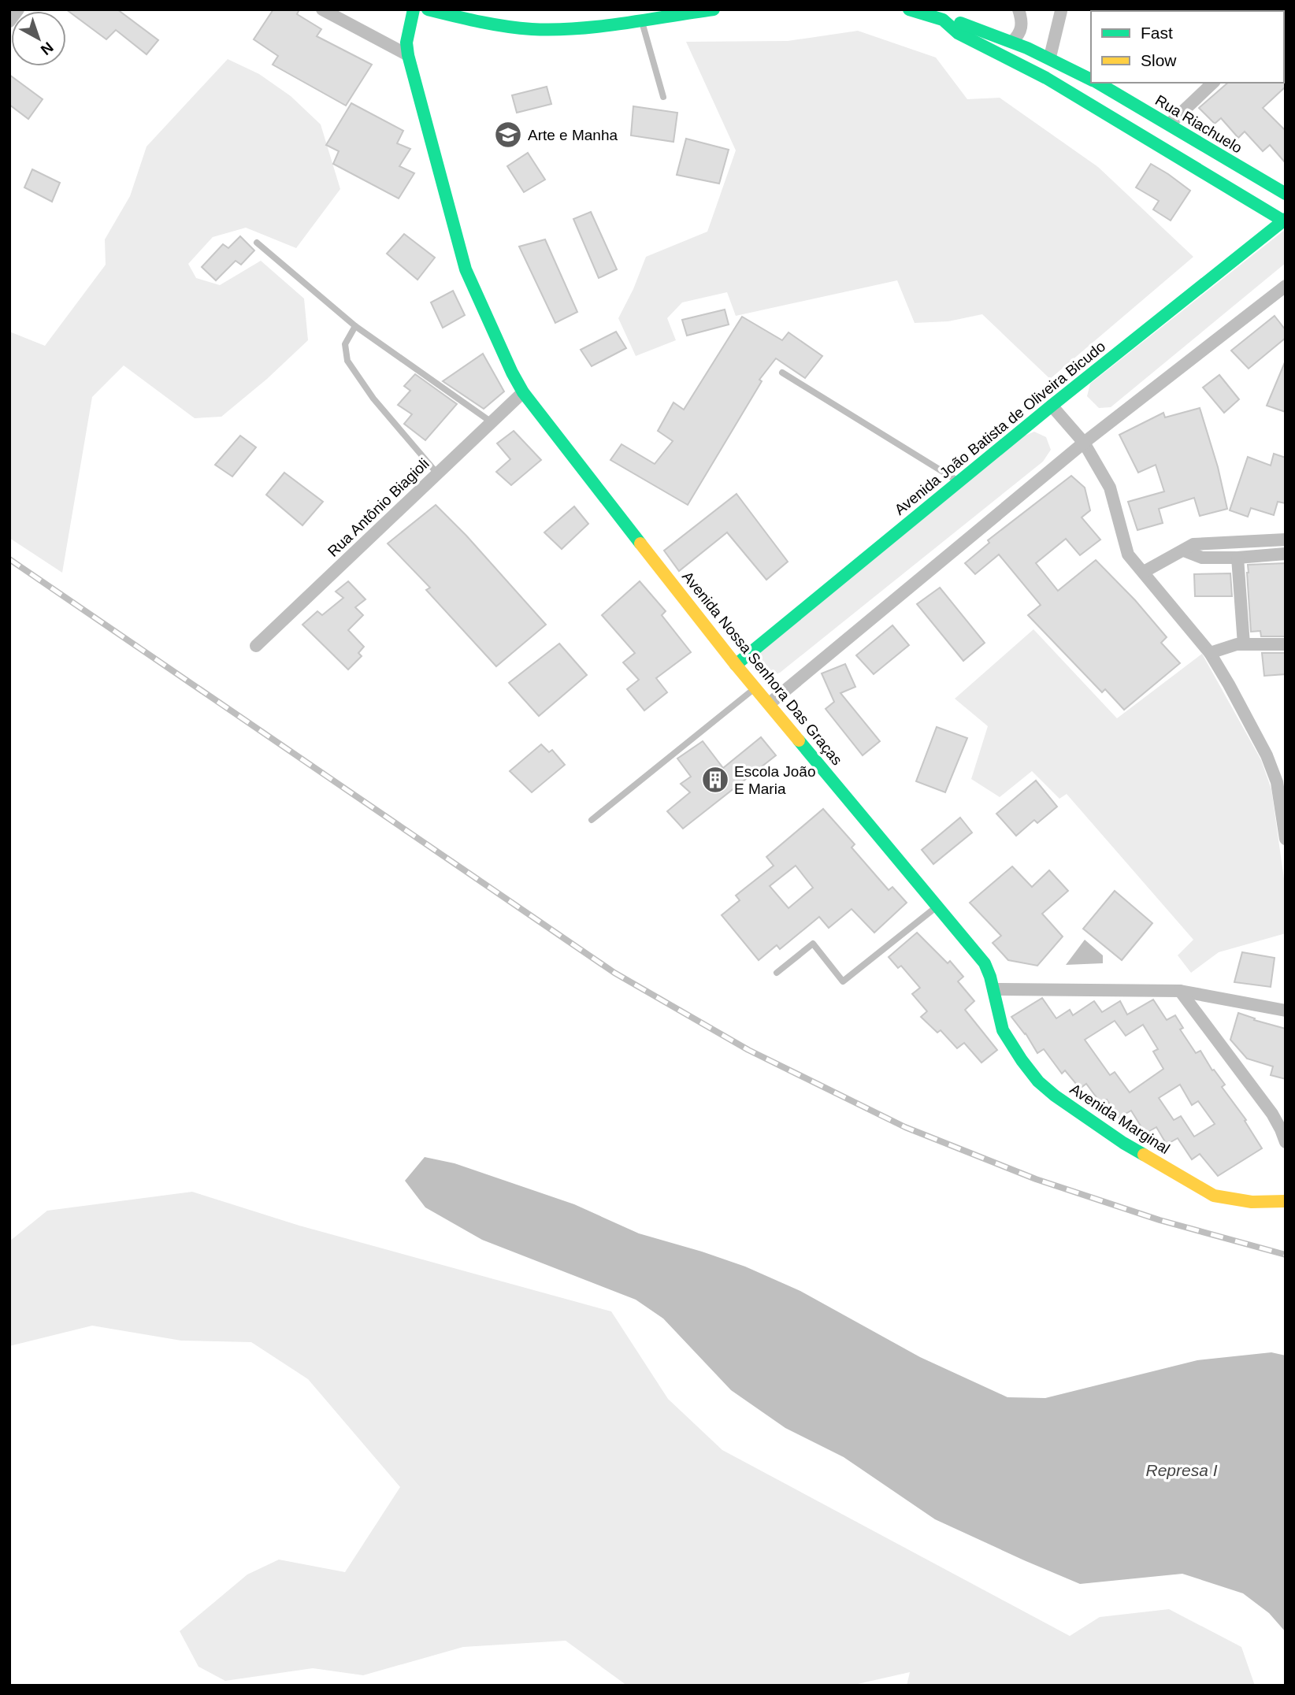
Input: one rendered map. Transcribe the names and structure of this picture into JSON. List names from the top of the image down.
{
  "streets": {
    "street": [
      "Rua Riachuelo",
      "Avenida João Batista de Oliveira Bicudo",
      "Rua Antônio Biagioli",
      "Avenida Nossa Senhora Das Graças",
      "Avenida Marginal"
    ]
  },
  "crossings": [
    ["Avenida João Batista de Oliveira Bicudo", "Avenida Nossa Senhora Das Graças"],
    ["Rua Antônio Biagioli", "Avenida Nossa Senhora Das Graças"],
    ["Avenida Nossa Senhora Das Graças", "Avenida Marginal"]
  ],
  "water": ["Represa I"],
  "places": {
    "school or university": ["Arte e Manha"],
    "building": ["Escola João E Maria"]
  },
  "legend": ["Fast", "Slow"],
  "north": "bottom right"
}
